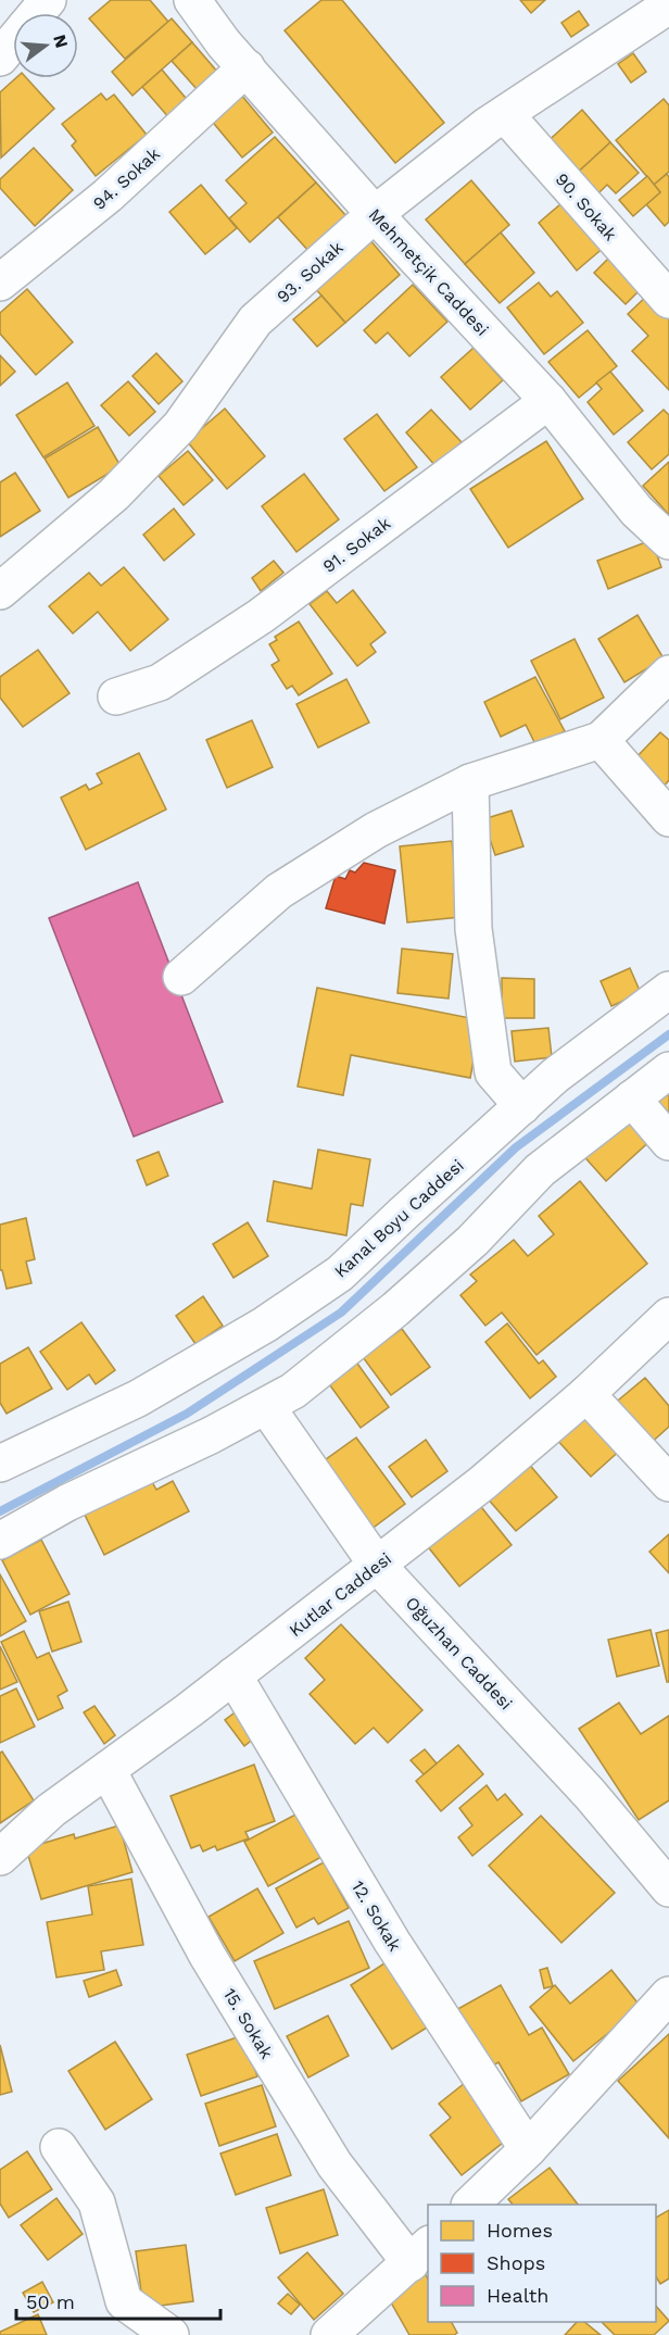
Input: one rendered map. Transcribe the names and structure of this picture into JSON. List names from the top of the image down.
{
  "streets": {
    "street": [
      "94. Sokak",
      "90. Sokak",
      "93. Sokak",
      "Mehmetçik Caddesi",
      "91. Sokak",
      "Kanal Boyu Caddesi",
      "Kutlar Caddesi",
      "Oğuzhan Caddesi",
      "12. Sokak",
      "15. Sokak"
    ]
  },
  "crossings": [
    ["94. Sokak", "Mehmetçik Caddesi"],
    ["90. Sokak", "93. Sokak"],
    ["93. Sokak", "Mehmetçik Caddesi"],
    ["Mehmetçik Caddesi", "91. Sokak"],
    ["Kutlar Caddesi", "Oğuzhan Caddesi"],
    ["Kutlar Caddesi", "12. Sokak"],
    ["Kutlar Caddesi", "15. Sokak"]
  ],
  "legend": ["Homes", "Shops", "Health"],
  "scale_bar": "50 m",
  "north": "right"
}
